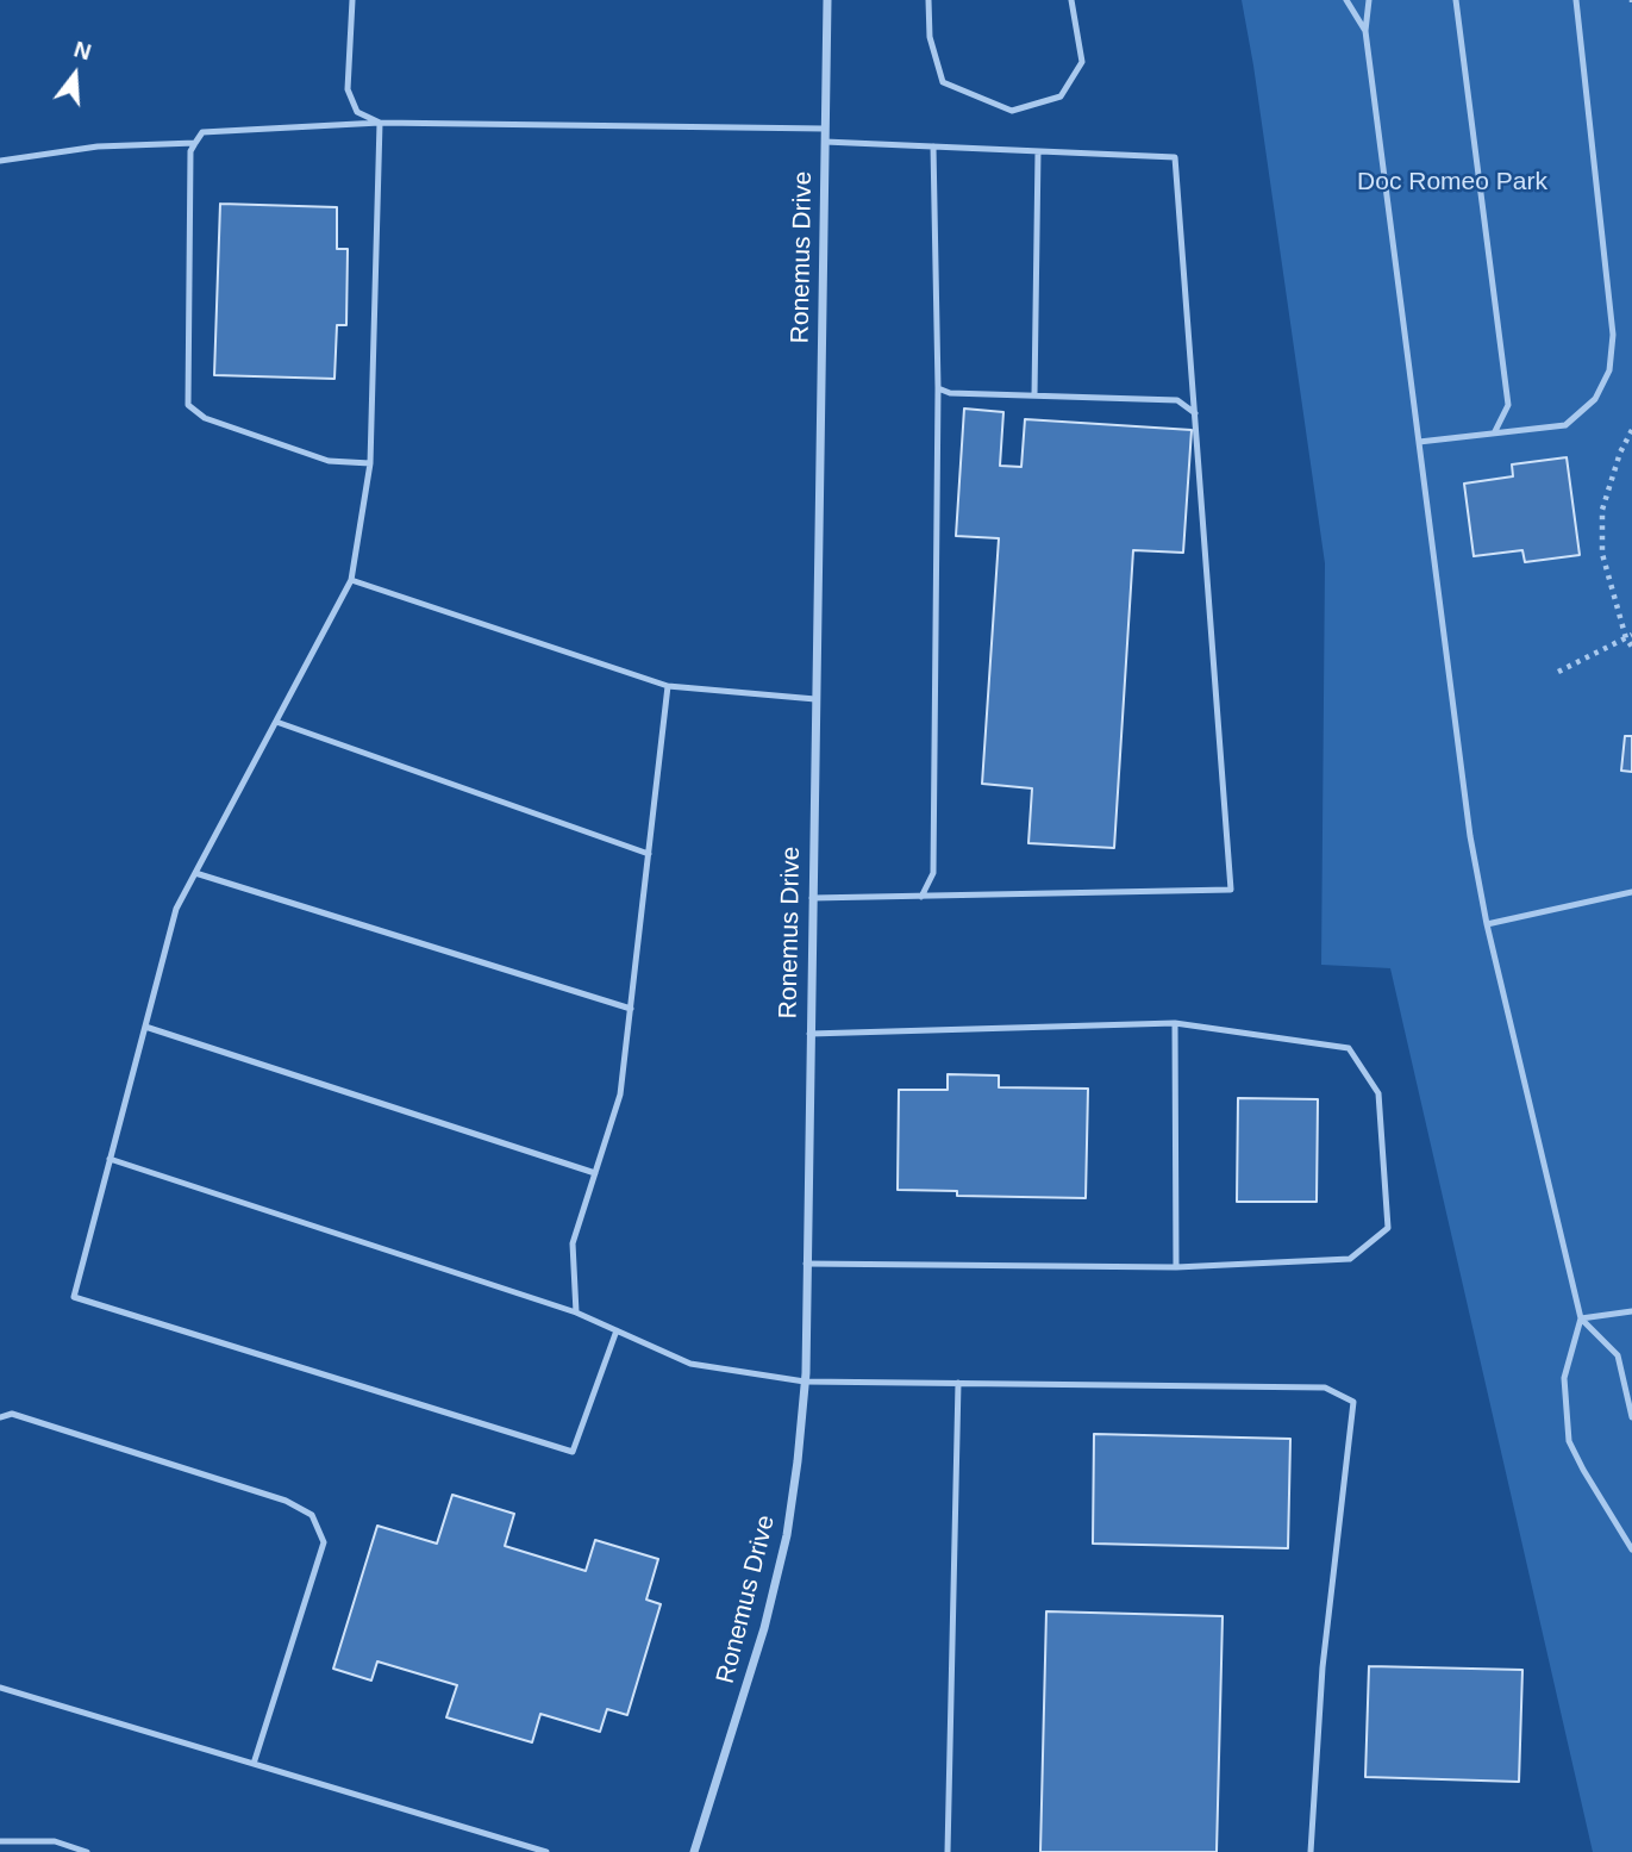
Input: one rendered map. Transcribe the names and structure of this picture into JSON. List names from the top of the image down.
{
  "streets": {
    "street": ["Ronemus Drive"]
  },
  "parks": ["Doc Romeo Park"],
  "north": "top"
}
